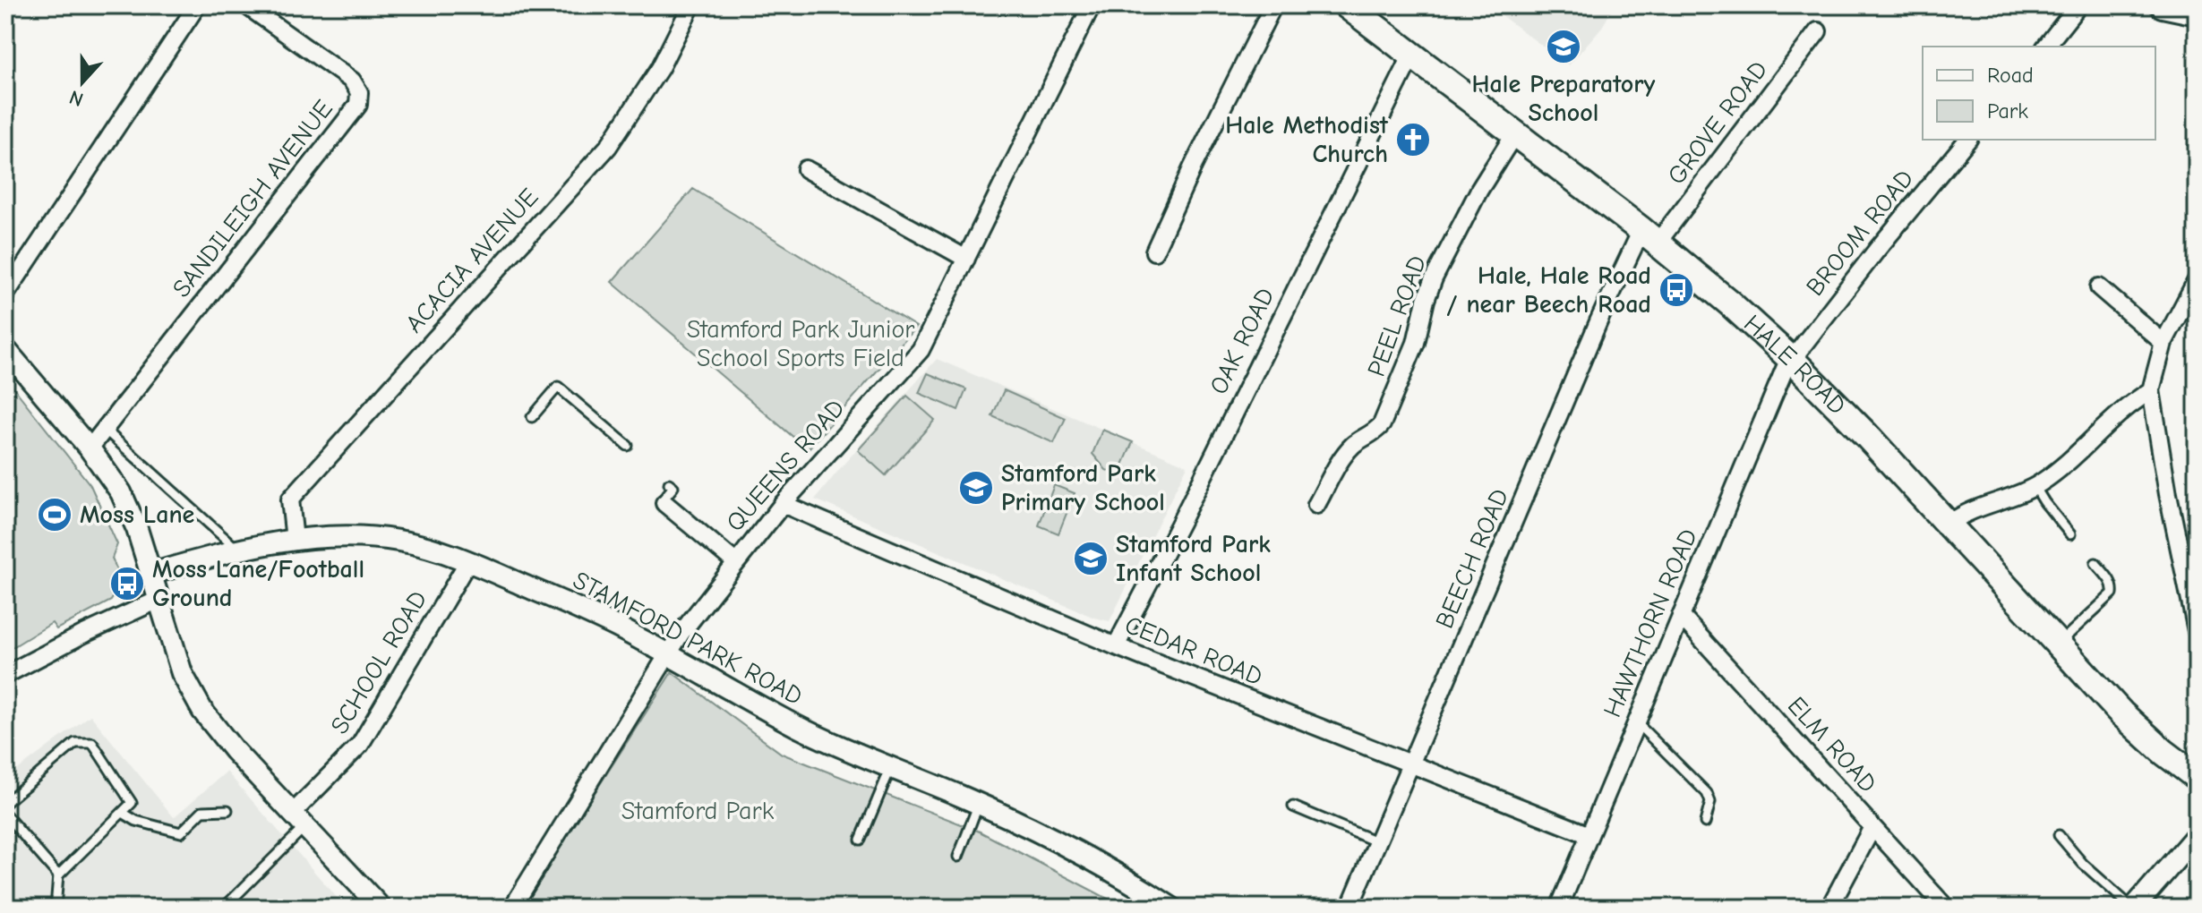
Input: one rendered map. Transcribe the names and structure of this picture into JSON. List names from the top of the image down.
{
  "streets": {
    "main road": ["HALE ROAD"],
    "street": [
      "GROVE ROAD",
      "SANDILEIGH AVENUE",
      "BROOM ROAD",
      "ACACIA AVENUE",
      "PEEL ROAD",
      "OAK ROAD",
      "QUEENS ROAD",
      "BEECH ROAD",
      "HAWTHORN ROAD",
      "STAMFORD PARK ROAD",
      "CEDAR ROAD",
      "SCHOOL ROAD",
      "ELM ROAD"
    ]
  },
  "crossings": [
    ["GROVE ROAD", "HALE ROAD"],
    ["GROVE ROAD", "BEECH ROAD"],
    ["BROOM ROAD", "HALE ROAD"],
    ["BROOM ROAD", "HAWTHORN ROAD"],
    ["ACACIA AVENUE", "STAMFORD PARK ROAD"],
    ["PEEL ROAD", "HALE ROAD"],
    ["OAK ROAD", "HALE ROAD"],
    ["OAK ROAD", "CEDAR ROAD"],
    ["HALE ROAD", "BEECH ROAD"],
    ["HALE ROAD", "HAWTHORN ROAD"],
    ["QUEENS ROAD", "STAMFORD PARK ROAD"],
    ["QUEENS ROAD", "CEDAR ROAD"],
    ["BEECH ROAD", "CEDAR ROAD"],
    ["HAWTHORN ROAD", "CEDAR ROAD"],
    ["HAWTHORN ROAD", "ELM ROAD"],
    ["STAMFORD PARK ROAD", "SCHOOL ROAD"]
  ],
  "parks": ["Stamford Park Junior School Sports Field", "Stamford Park"],
  "places": {
    "school or university": ["Hale Preparatory School", "Stamford Park Primary School", "Stamford Park Infant School"],
    "church": ["Hale Methodist Church"],
    "bus stop": ["Hale, Hale Road / near Beech Road", "Moss Lane/Football Ground"],
    "sports": ["Moss Lane"]
  },
  "legend": ["Road", "Park"],
  "north": "bottom"
}
